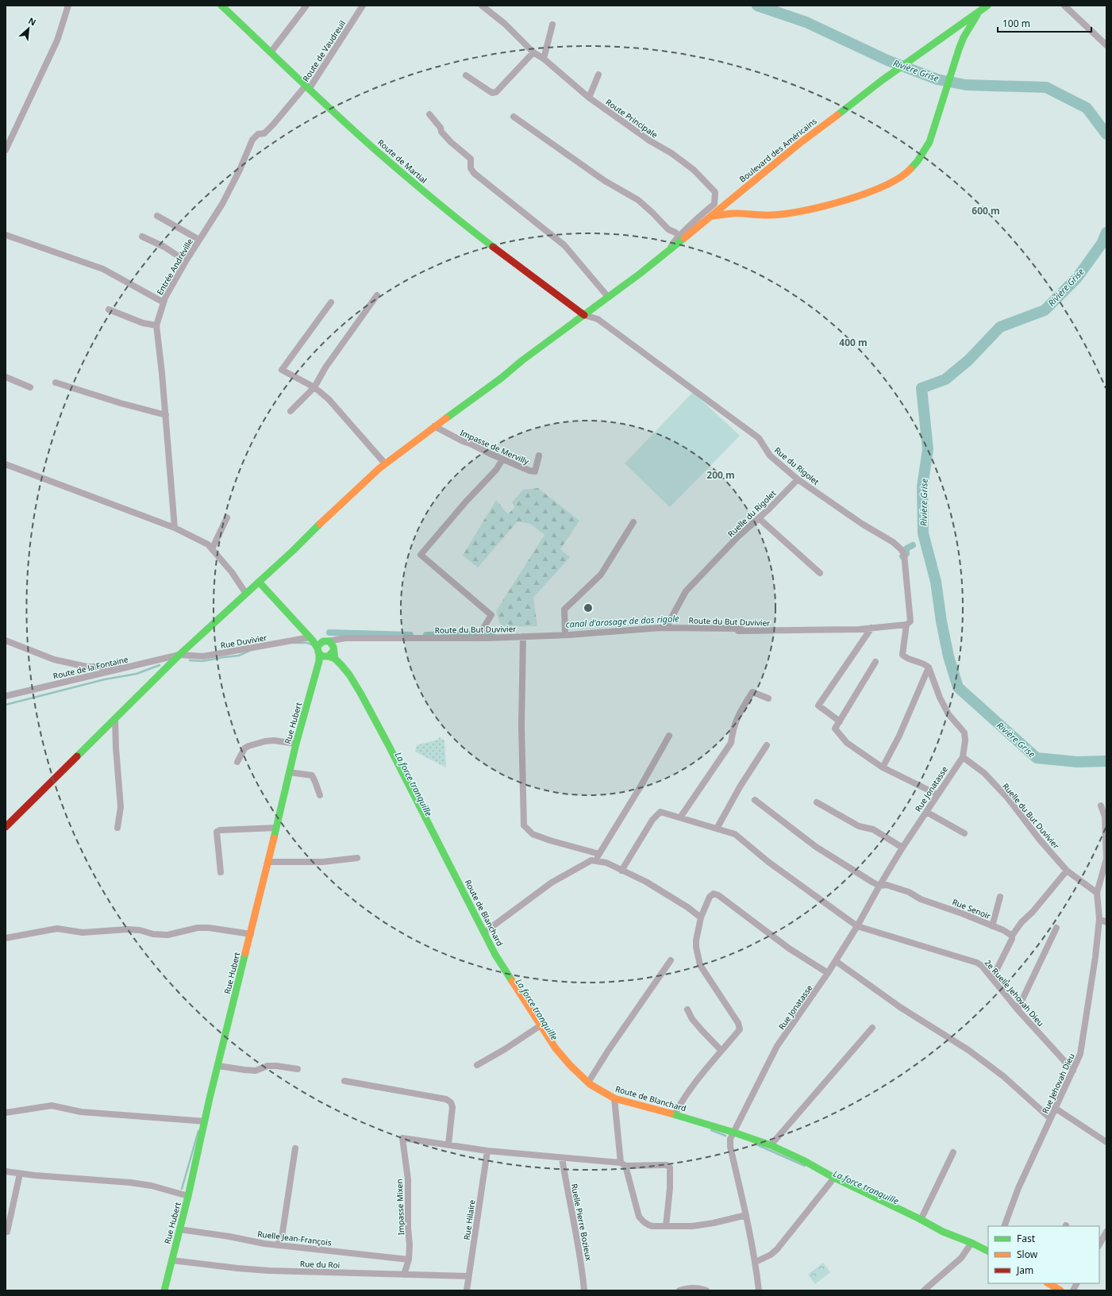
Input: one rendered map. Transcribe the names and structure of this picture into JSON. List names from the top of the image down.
{
  "streets": {
    "street": [
      "Route de Vaudreuil",
      "Route Principale",
      "Boulevard des Américains",
      "Route de Martial",
      "Entrée Andréville",
      "Impasse de Mervilly",
      "Rue du Rigolet",
      "Ruelle du Rigolet",
      "Route du But Duvivier",
      "Rue Duvivier",
      "Route de la Fontaine",
      "Rue Hubert",
      "Rue Jonatasse",
      "Ruelle du But Duvivier",
      "Rue Senoir",
      "Route de Blanchard",
      "2e Ruelle Jehovah Dieu",
      "Rue Jehovah Dieu",
      "Impasse Mixen",
      "Rue Hilaire",
      "Ruelle Pierre Bozieux",
      "Ruelle Jean-François",
      "Rue du Roi"
    ]
  },
  "crossings": [
    ["Route de Vaudreuil", "Route de Martial"],
    ["Route de Vaudreuil", "Entrée Andréville"],
    ["Route Principale", "Boulevard des Américains"],
    ["Boulevard des Américains", "Route de Martial"],
    ["Boulevard des Américains", "Impasse de Mervilly"],
    ["Boulevard des Américains", "Rue du Rigolet"],
    ["Boulevard des Américains", "Rue Duvivier"],
    ["Boulevard des Américains", "Route de la Fontaine"],
    ["Route de Martial", "Entrée Andréville"],
    ["Route de Martial", "Rue du Rigolet"],
    ["Rue du Rigolet", "Ruelle du Rigolet"],
    ["Rue du Rigolet", "Route du But Duvivier"],
    ["Ruelle du Rigolet", "Route du But Duvivier"],
    ["Route du But Duvivier", "Route de Blanchard"],
    ["Rue Duvivier", "Route de la Fontaine"],
    ["Rue Hubert", "Ruelle Jean-François"],
    ["Rue Hubert", "Rue du Roi"],
    ["Rue Jonatasse", "Ruelle du But Duvivier"],
    ["Rue Jonatasse", "Rue Senoir"],
    ["Rue Jonatasse", "Route de Blanchard"],
    ["Rue Jonatasse", "2e Ruelle Jehovah Dieu"],
    ["2e Ruelle Jehovah Dieu", "Rue Jehovah Dieu"],
    ["Impasse Mixen", "Ruelle Jean-François"],
    ["Impasse Mixen", "Rue du Roi"],
    ["Rue Hilaire", "Rue du Roi"]
  ],
  "water": ["Rivière Grise", "canal d'arosage de dos rigole", "La force tranquille"],
  "legend": ["Fast", "Slow", "Jam"],
  "scale_bar": "100 m",
  "north": "top right",
  "rings": ["600 m", "400 m", "200 m"]
}
